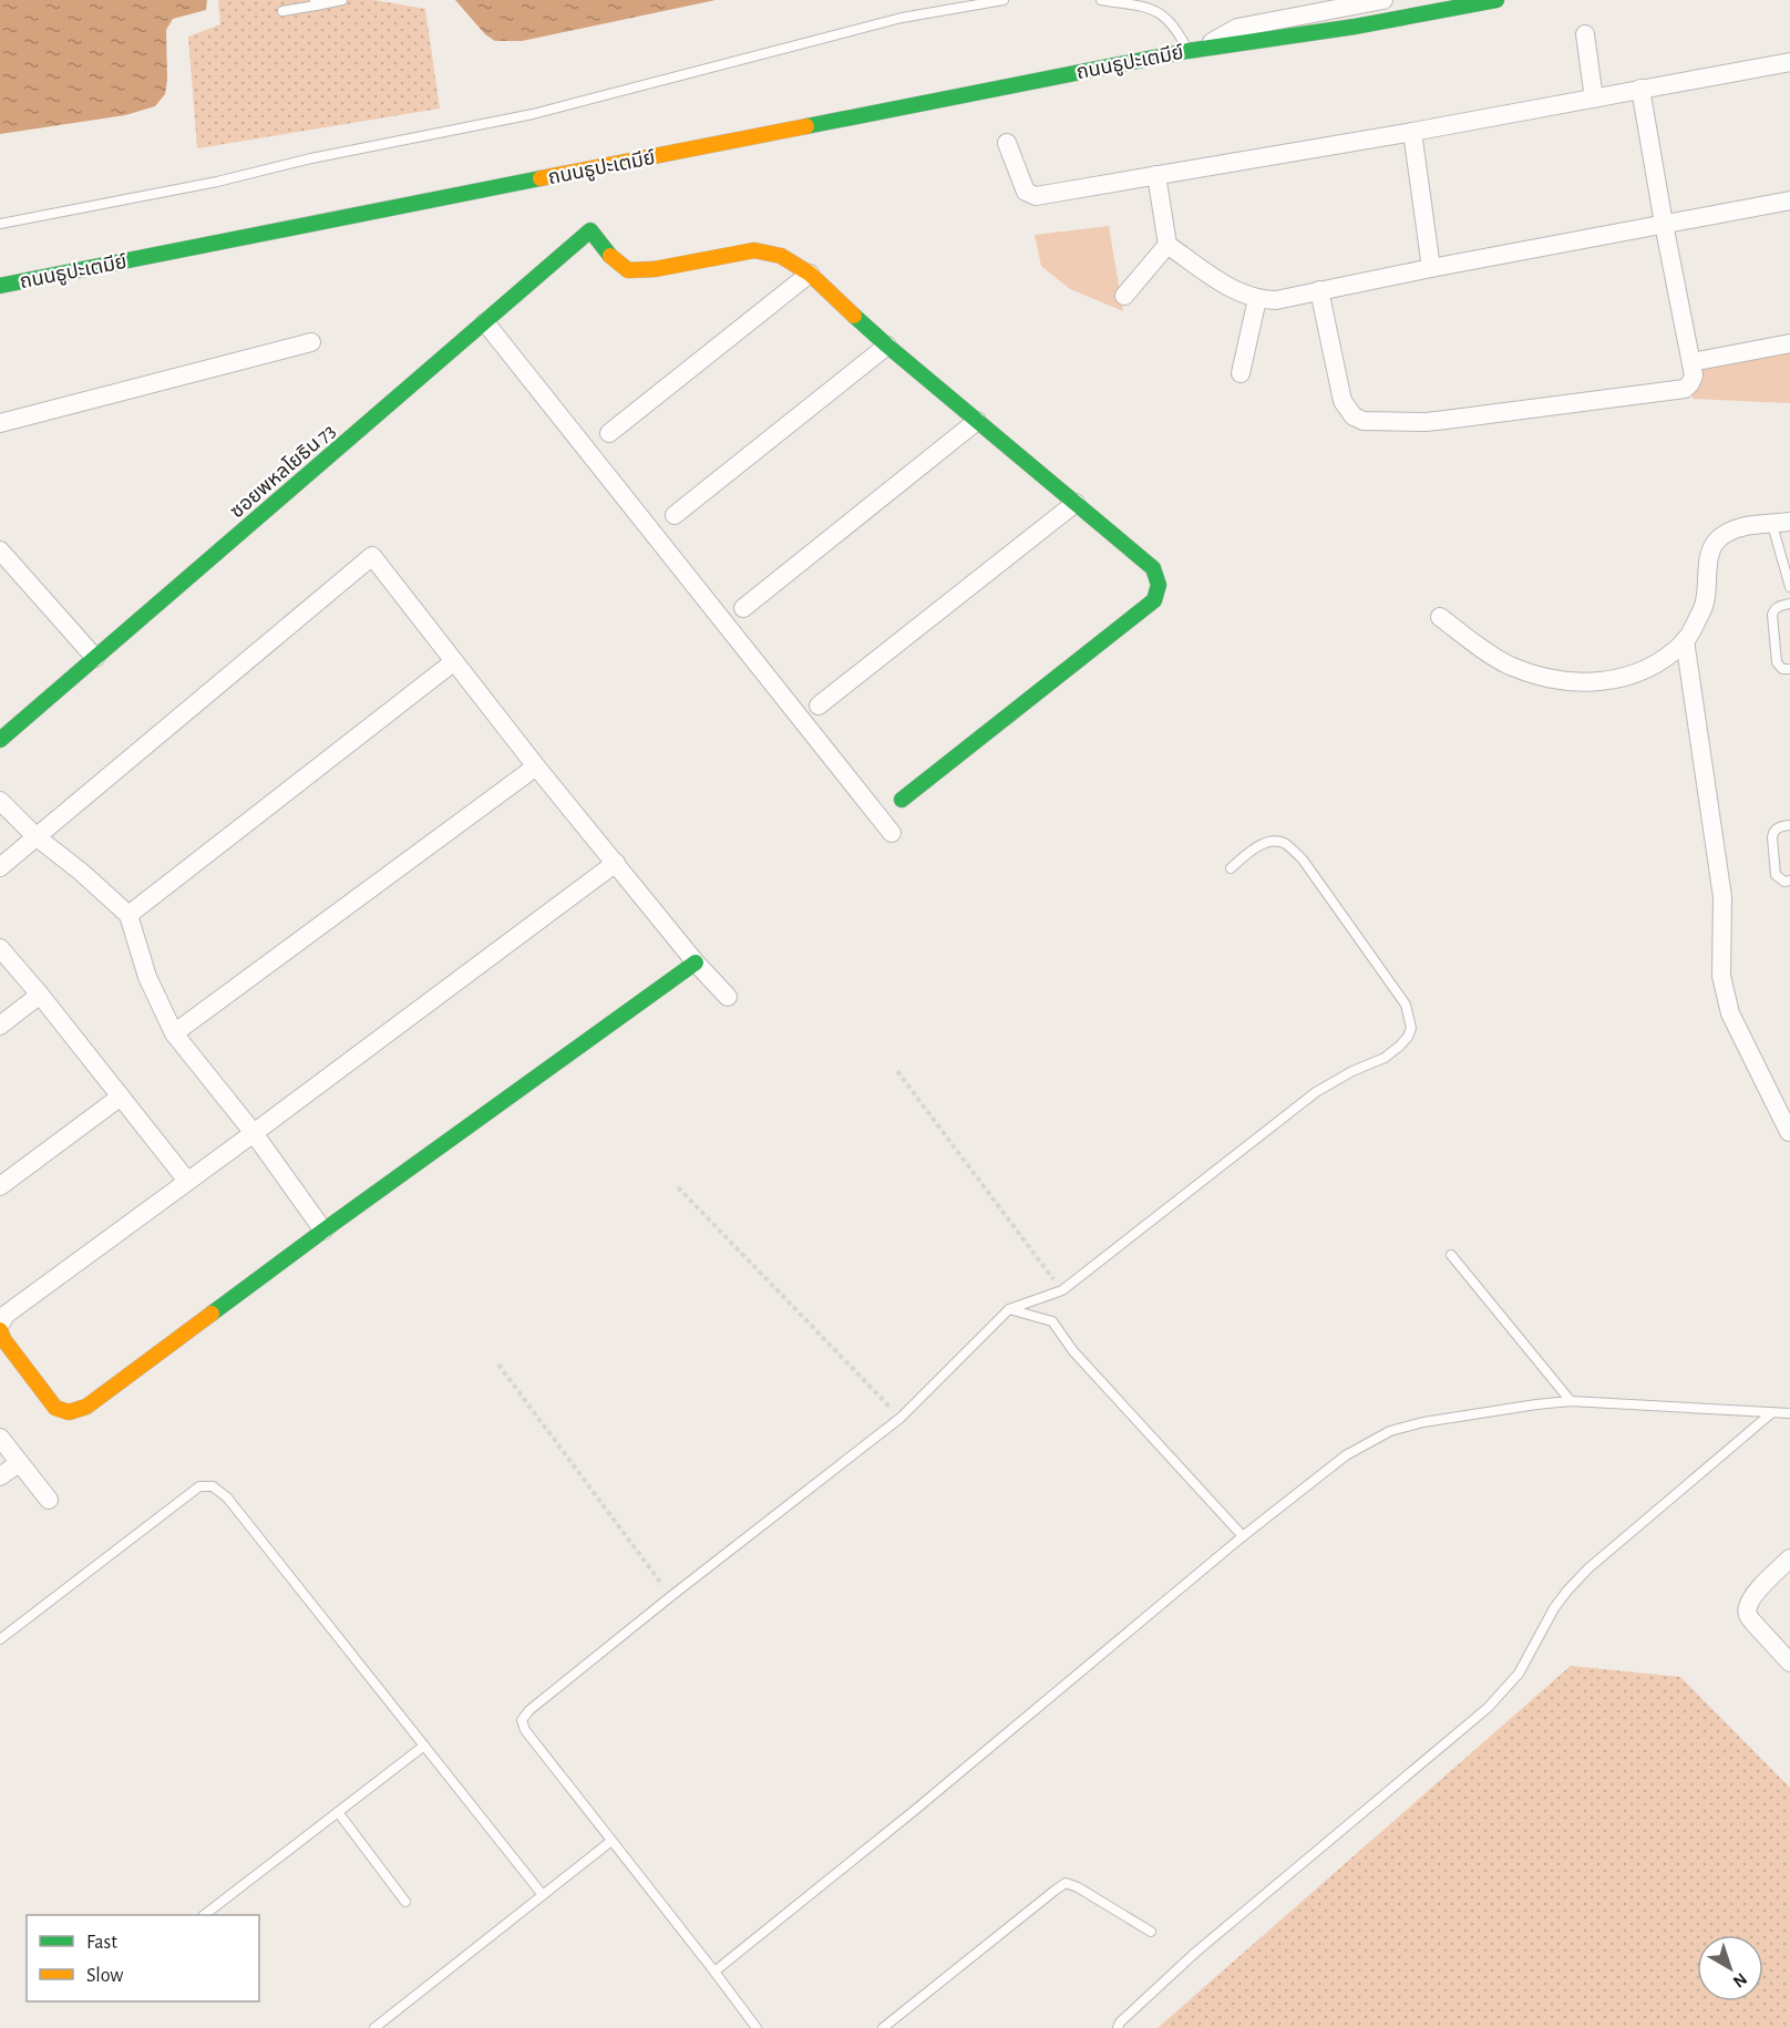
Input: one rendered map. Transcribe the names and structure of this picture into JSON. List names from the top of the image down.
{
  "streets": {
    "street": ["ถนนธูปะเตมีย์", "ซอยพหลโยธิน 73"]
  },
  "legend": ["Fast", "Slow"],
  "north": "bottom right"
}
